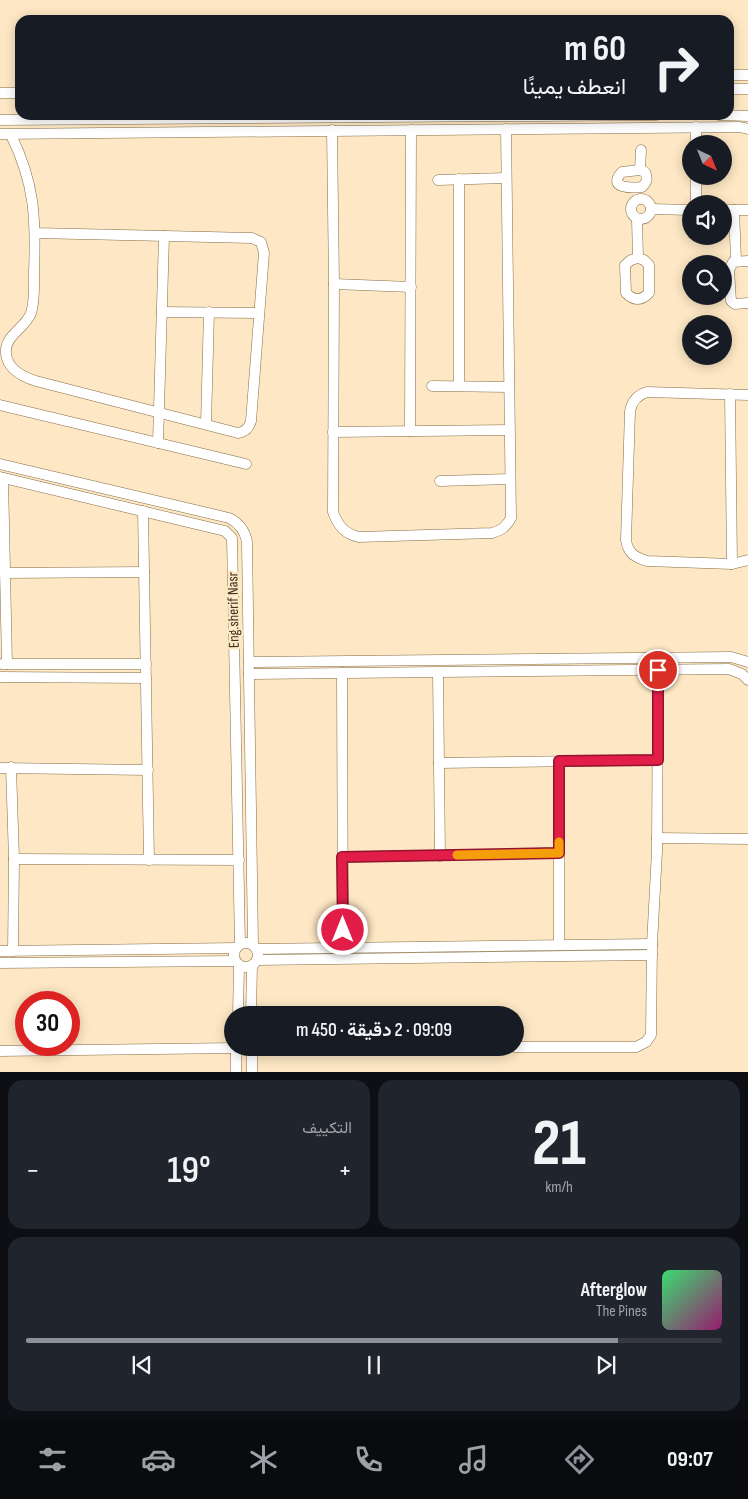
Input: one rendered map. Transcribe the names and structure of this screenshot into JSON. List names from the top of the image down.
{
  "streets": {
    "street": ["Eng.sherif Nasr"]
  },
  "north": "bottom right",
  "page": {
    "turn": ["60 m", "انعطف يمينًا"],
    "limit": "30",
    "trip": "09:09 · 2 دقيقة · 450 m",
    "tile": [
      ["21", "km/h"],
      "التكييف"
    ],
    "heat": ["−", "19°", "+"],
    "song": ["Afterglow", "The Pines"],
    "tabs": "09:07"
  }
}
